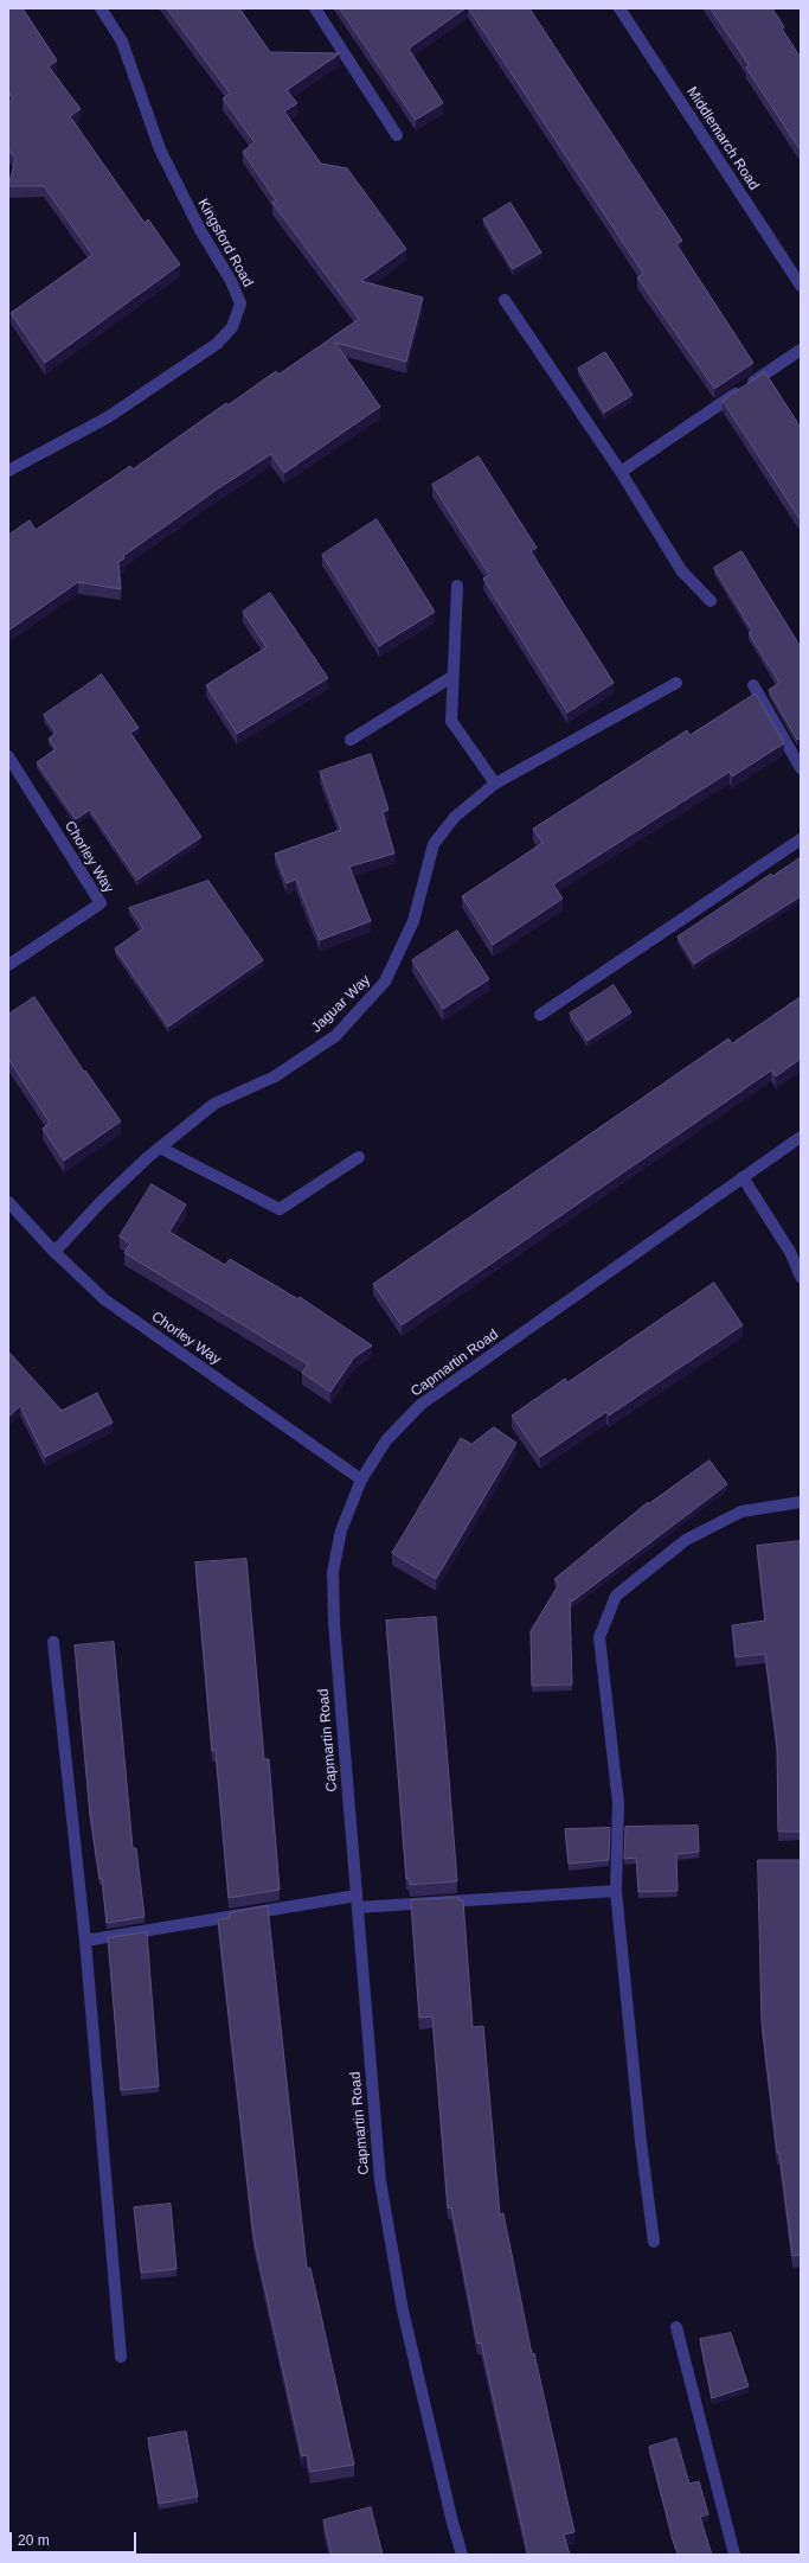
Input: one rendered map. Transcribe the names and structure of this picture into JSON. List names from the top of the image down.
{
  "streets": {
    "street": [
      "Middlemarch Road",
      "Kingsford Road",
      "Chorley Way",
      "Jaguar Way",
      "Capmartin Road"
    ]
  },
  "crossings": [
    ["Chorley Way", "Jaguar Way"],
    ["Chorley Way", "Capmartin Road"]
  ],
  "scale_bar": "20 m"
}
